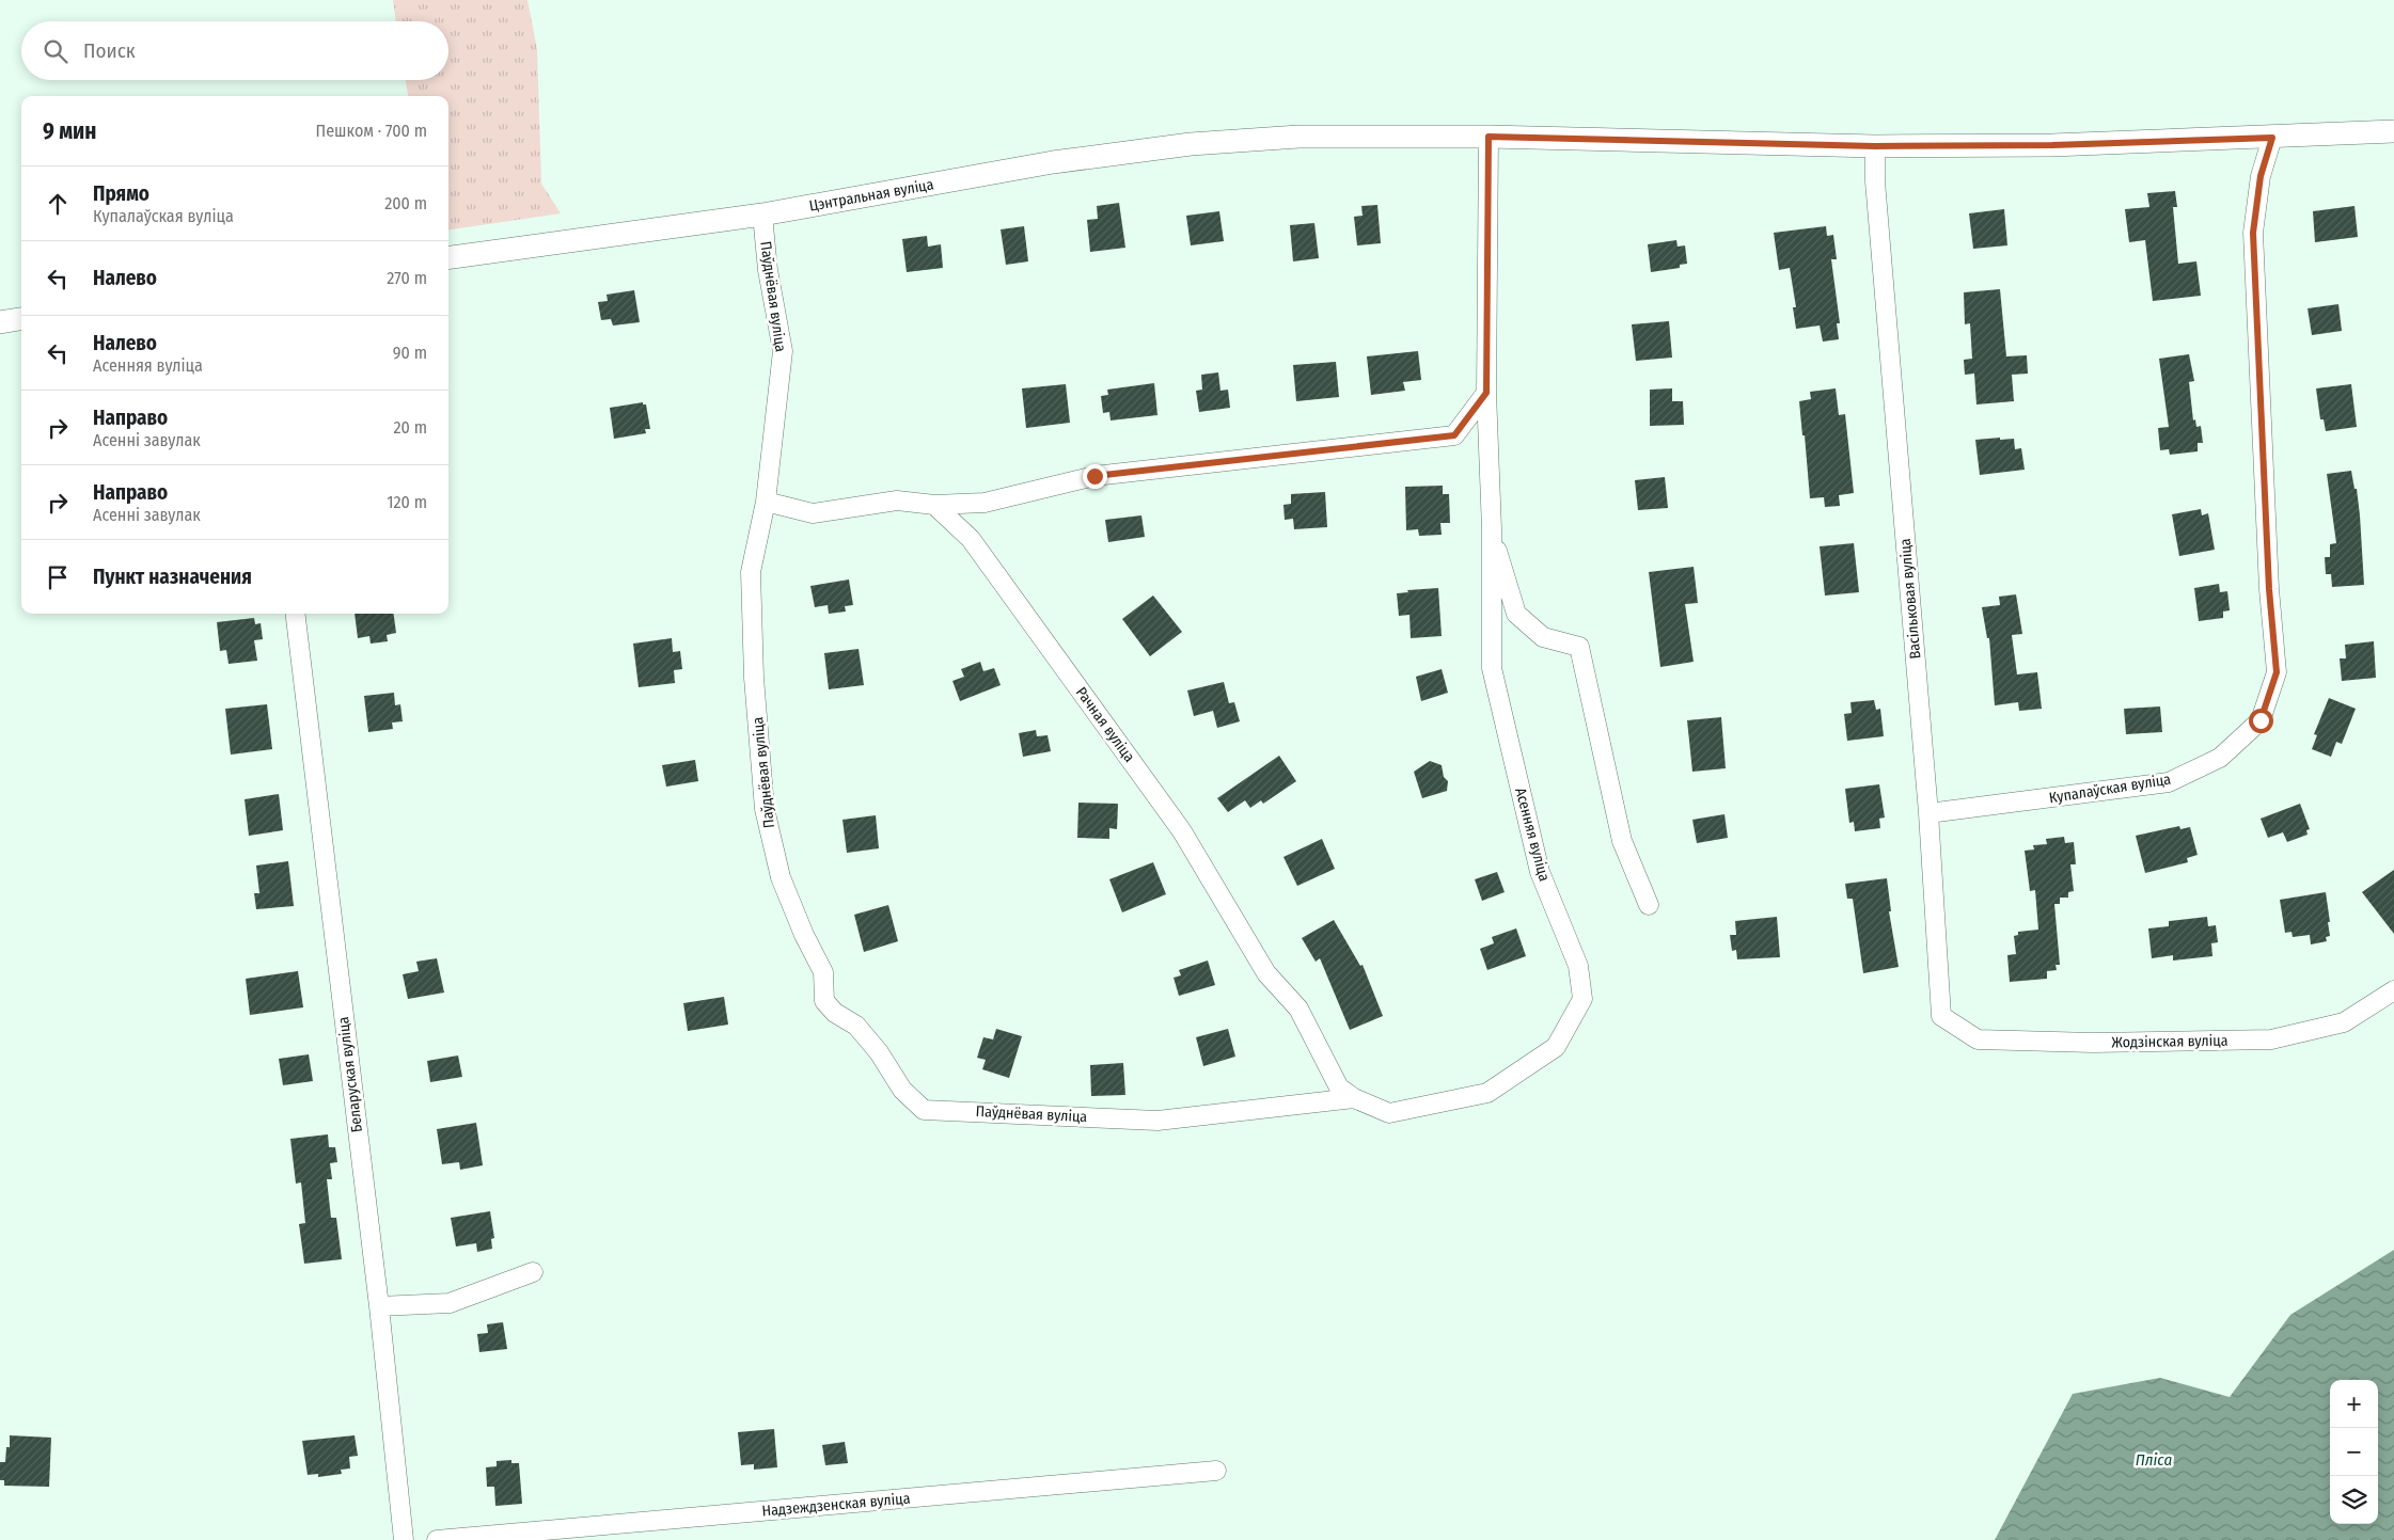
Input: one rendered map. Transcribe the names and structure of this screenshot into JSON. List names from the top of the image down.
{
  "streets": {
    "street": [
      "Цэнтральная вуліца",
      "Паўднёвая вуліца",
      "Васільковая вуліца",
      "Рачная вуліца",
      "Купалаўская вуліца",
      "Асенняя вуліца",
      "Жодзінская вуліца",
      "Беларуская вуліца",
      "Надзеждзенская вуліца"
    ]
  },
  "crossings": [
    ["Цэнтральная вуліца", "Паўднёвая вуліца"],
    ["Цэнтральная вуліца", "Васільковая вуліца"],
    ["Цэнтральная вуліца", "Купалаўская вуліца"],
    ["Цэнтральная вуліца", "Асенняя вуліца"],
    ["Паўднёвая вуліца", "Рачная вуліца"],
    ["Паўднёвая вуліца", "Асенняя вуліца"],
    ["Васільковая вуліца", "Купалаўская вуліца"],
    ["Васільковая вуліца", "Жодзінская вуліца"],
    ["Рачная вуліца", "Асенняя вуліца"]
  ],
  "water": ["Пліса"],
  "page": {
    "search": "Поиск",
    "heading": ["9 мин", "Пешком · 700 m"],
    "list": [
      ["Прямо", "Купалаўская вуліца", "200 m"],
      ["Налево", "270 m"],
      ["Налево", "Асенняя вуліца", "90 m"],
      ["Направо", "Асенні завулак", "20 m"],
      ["Направо", "Асенні завулак", "120 m"],
      "Пункт назначения"
    ],
    "map_buttons": ["+", "−"]
  }
}
